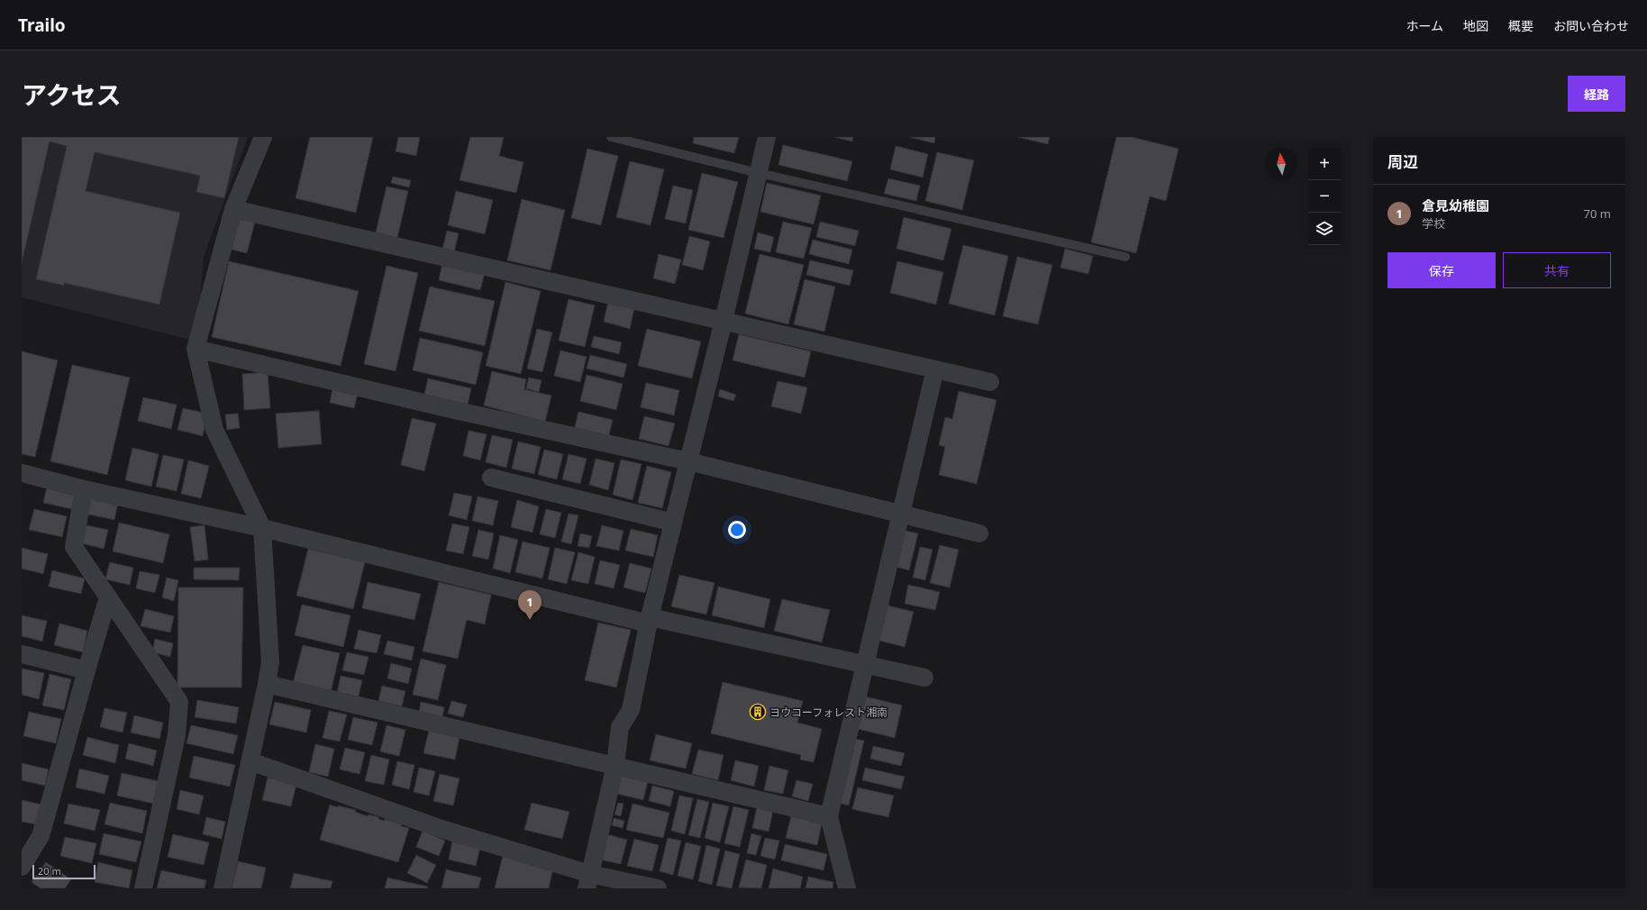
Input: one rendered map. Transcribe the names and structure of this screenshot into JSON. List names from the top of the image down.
{
  "places": {
    "building": ["ヨウコーフォレスト湘南"]
  },
  "scale_bar": "20 m",
  "north": "top",
  "page": {
    "header": "Trailo",
    "nav": [
      "ホーム",
      "地図",
      "概要",
      "お問い合わせ"
    ],
    "title": "アクセス",
    "buttons": [
      "経路",
      ["保存", "共有"]
    ],
    "heading": "周辺",
    "map_buttons": ["+", "−"],
    "list": [
      {
        "mark": "1",
        "name": "倉見幼稚園",
        "note": "学校",
        "value": "70 m"
      }
    ],
    "pins": "1",
    "scale": "20 m"
  }
}
